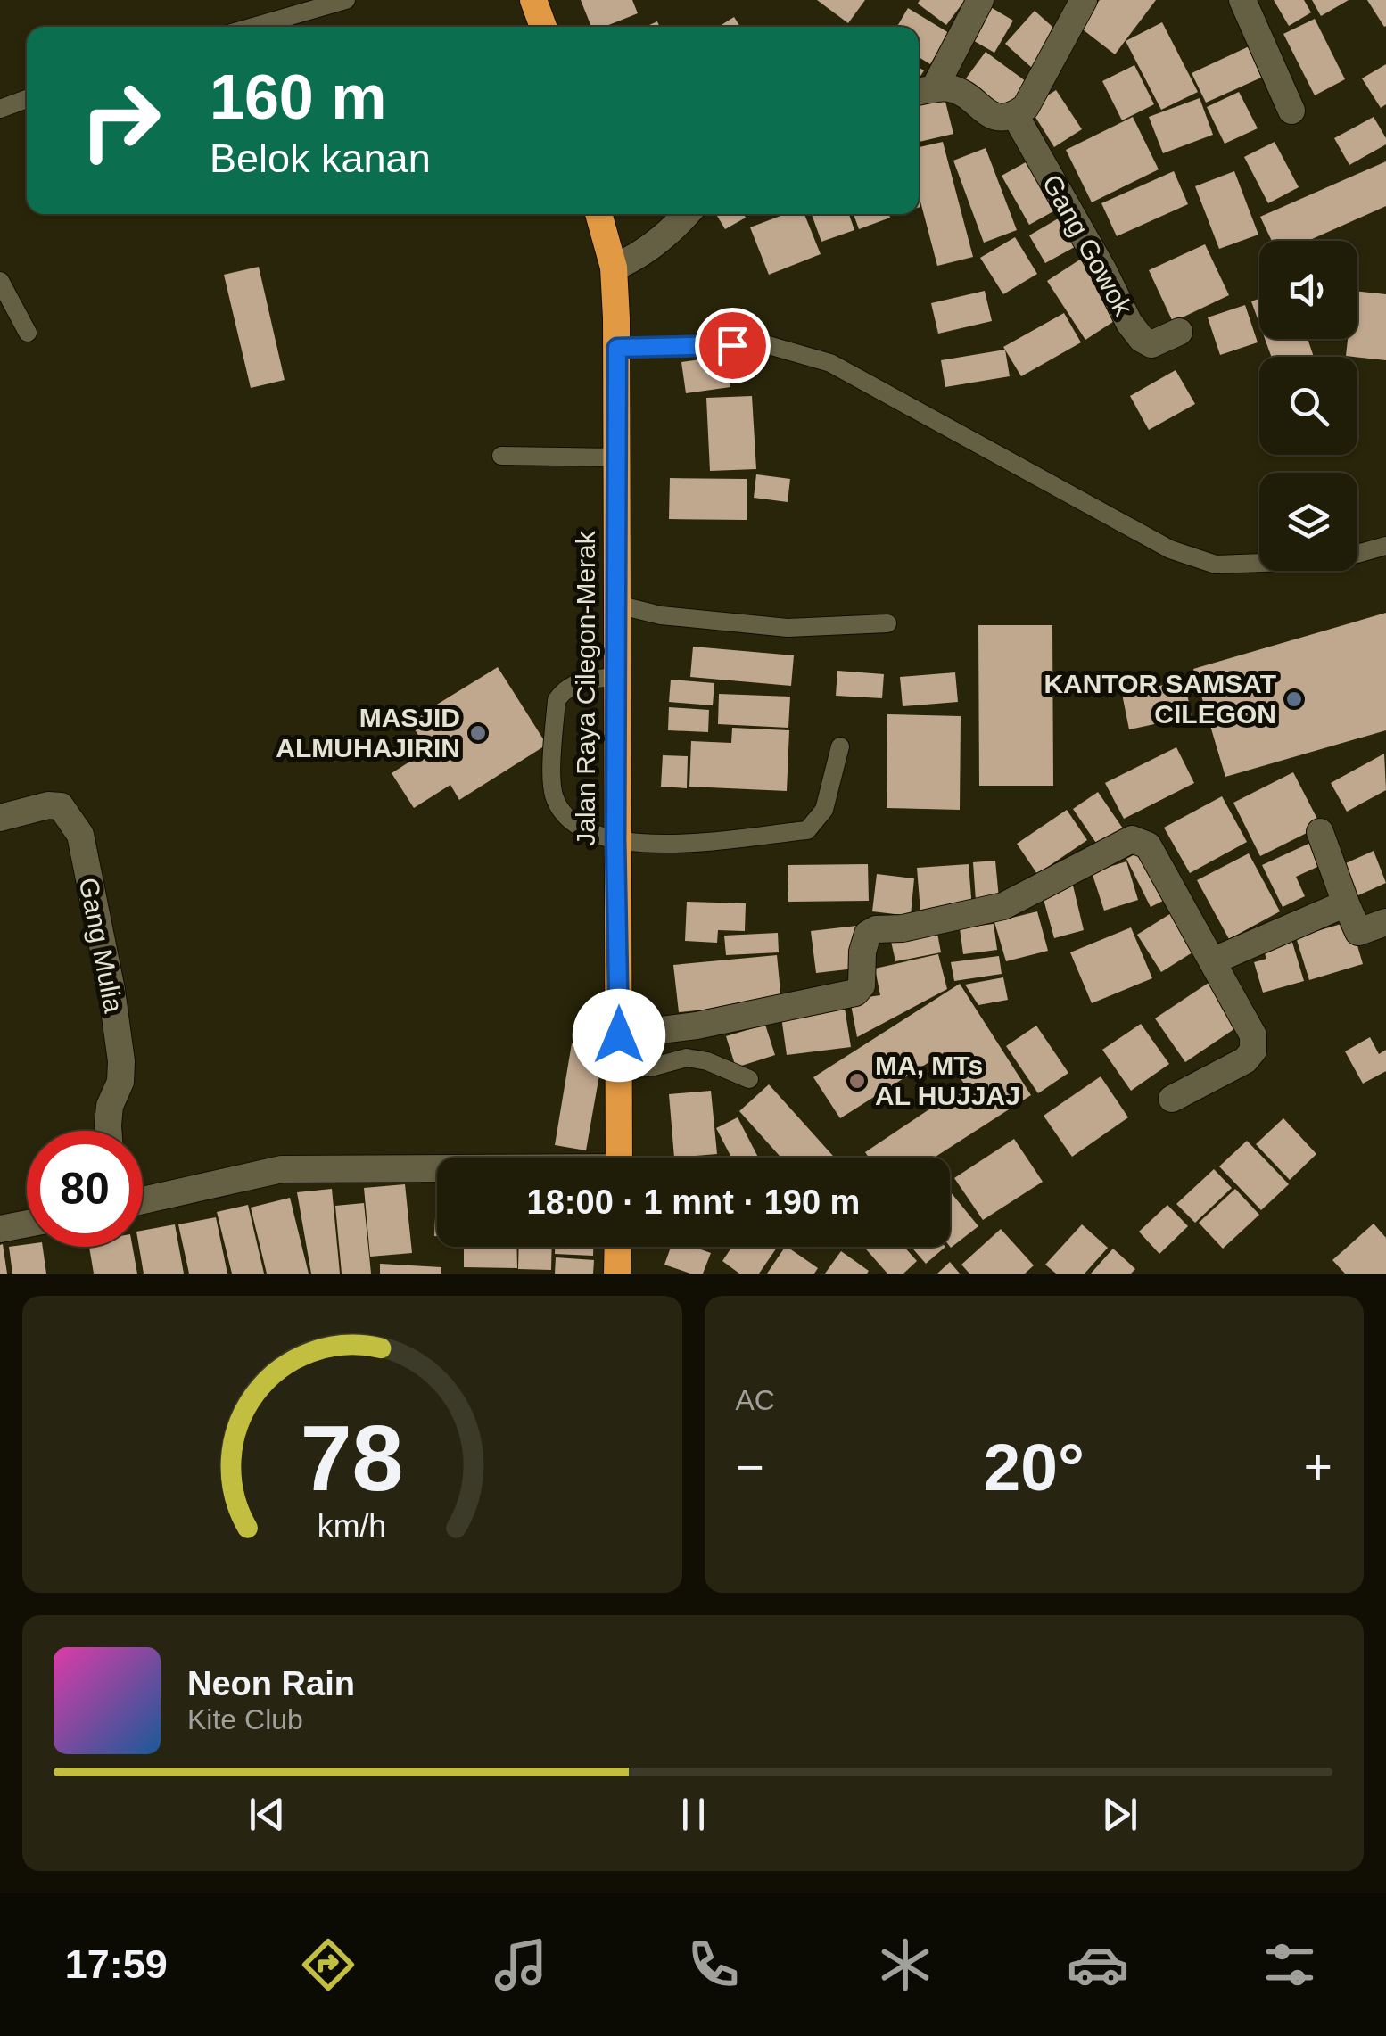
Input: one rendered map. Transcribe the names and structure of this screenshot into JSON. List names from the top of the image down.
{
  "streets": {
    "highway": ["Jalan Raya Cilegon-Merak"],
    "street": ["Gang Gowok", "Gang Mulia"]
  },
  "places": ["KANTOR SAMSAT CILEGON", "MASJID ALMUHAJIRIN", "MA, MTs AL HUJJAJ"],
  "page": {
    "turn": ["160 m", "Belok kanan"],
    "limit": "80",
    "trip": "18:00 · 1 mnt · 190 m",
    "tile": "AC",
    "heat": ["−", "20°", "+"],
    "song": ["Neon Rain", "Kite Club"],
    "tabs": "17:59",
    "gauge": ["78", "km/h"]
  }
}
